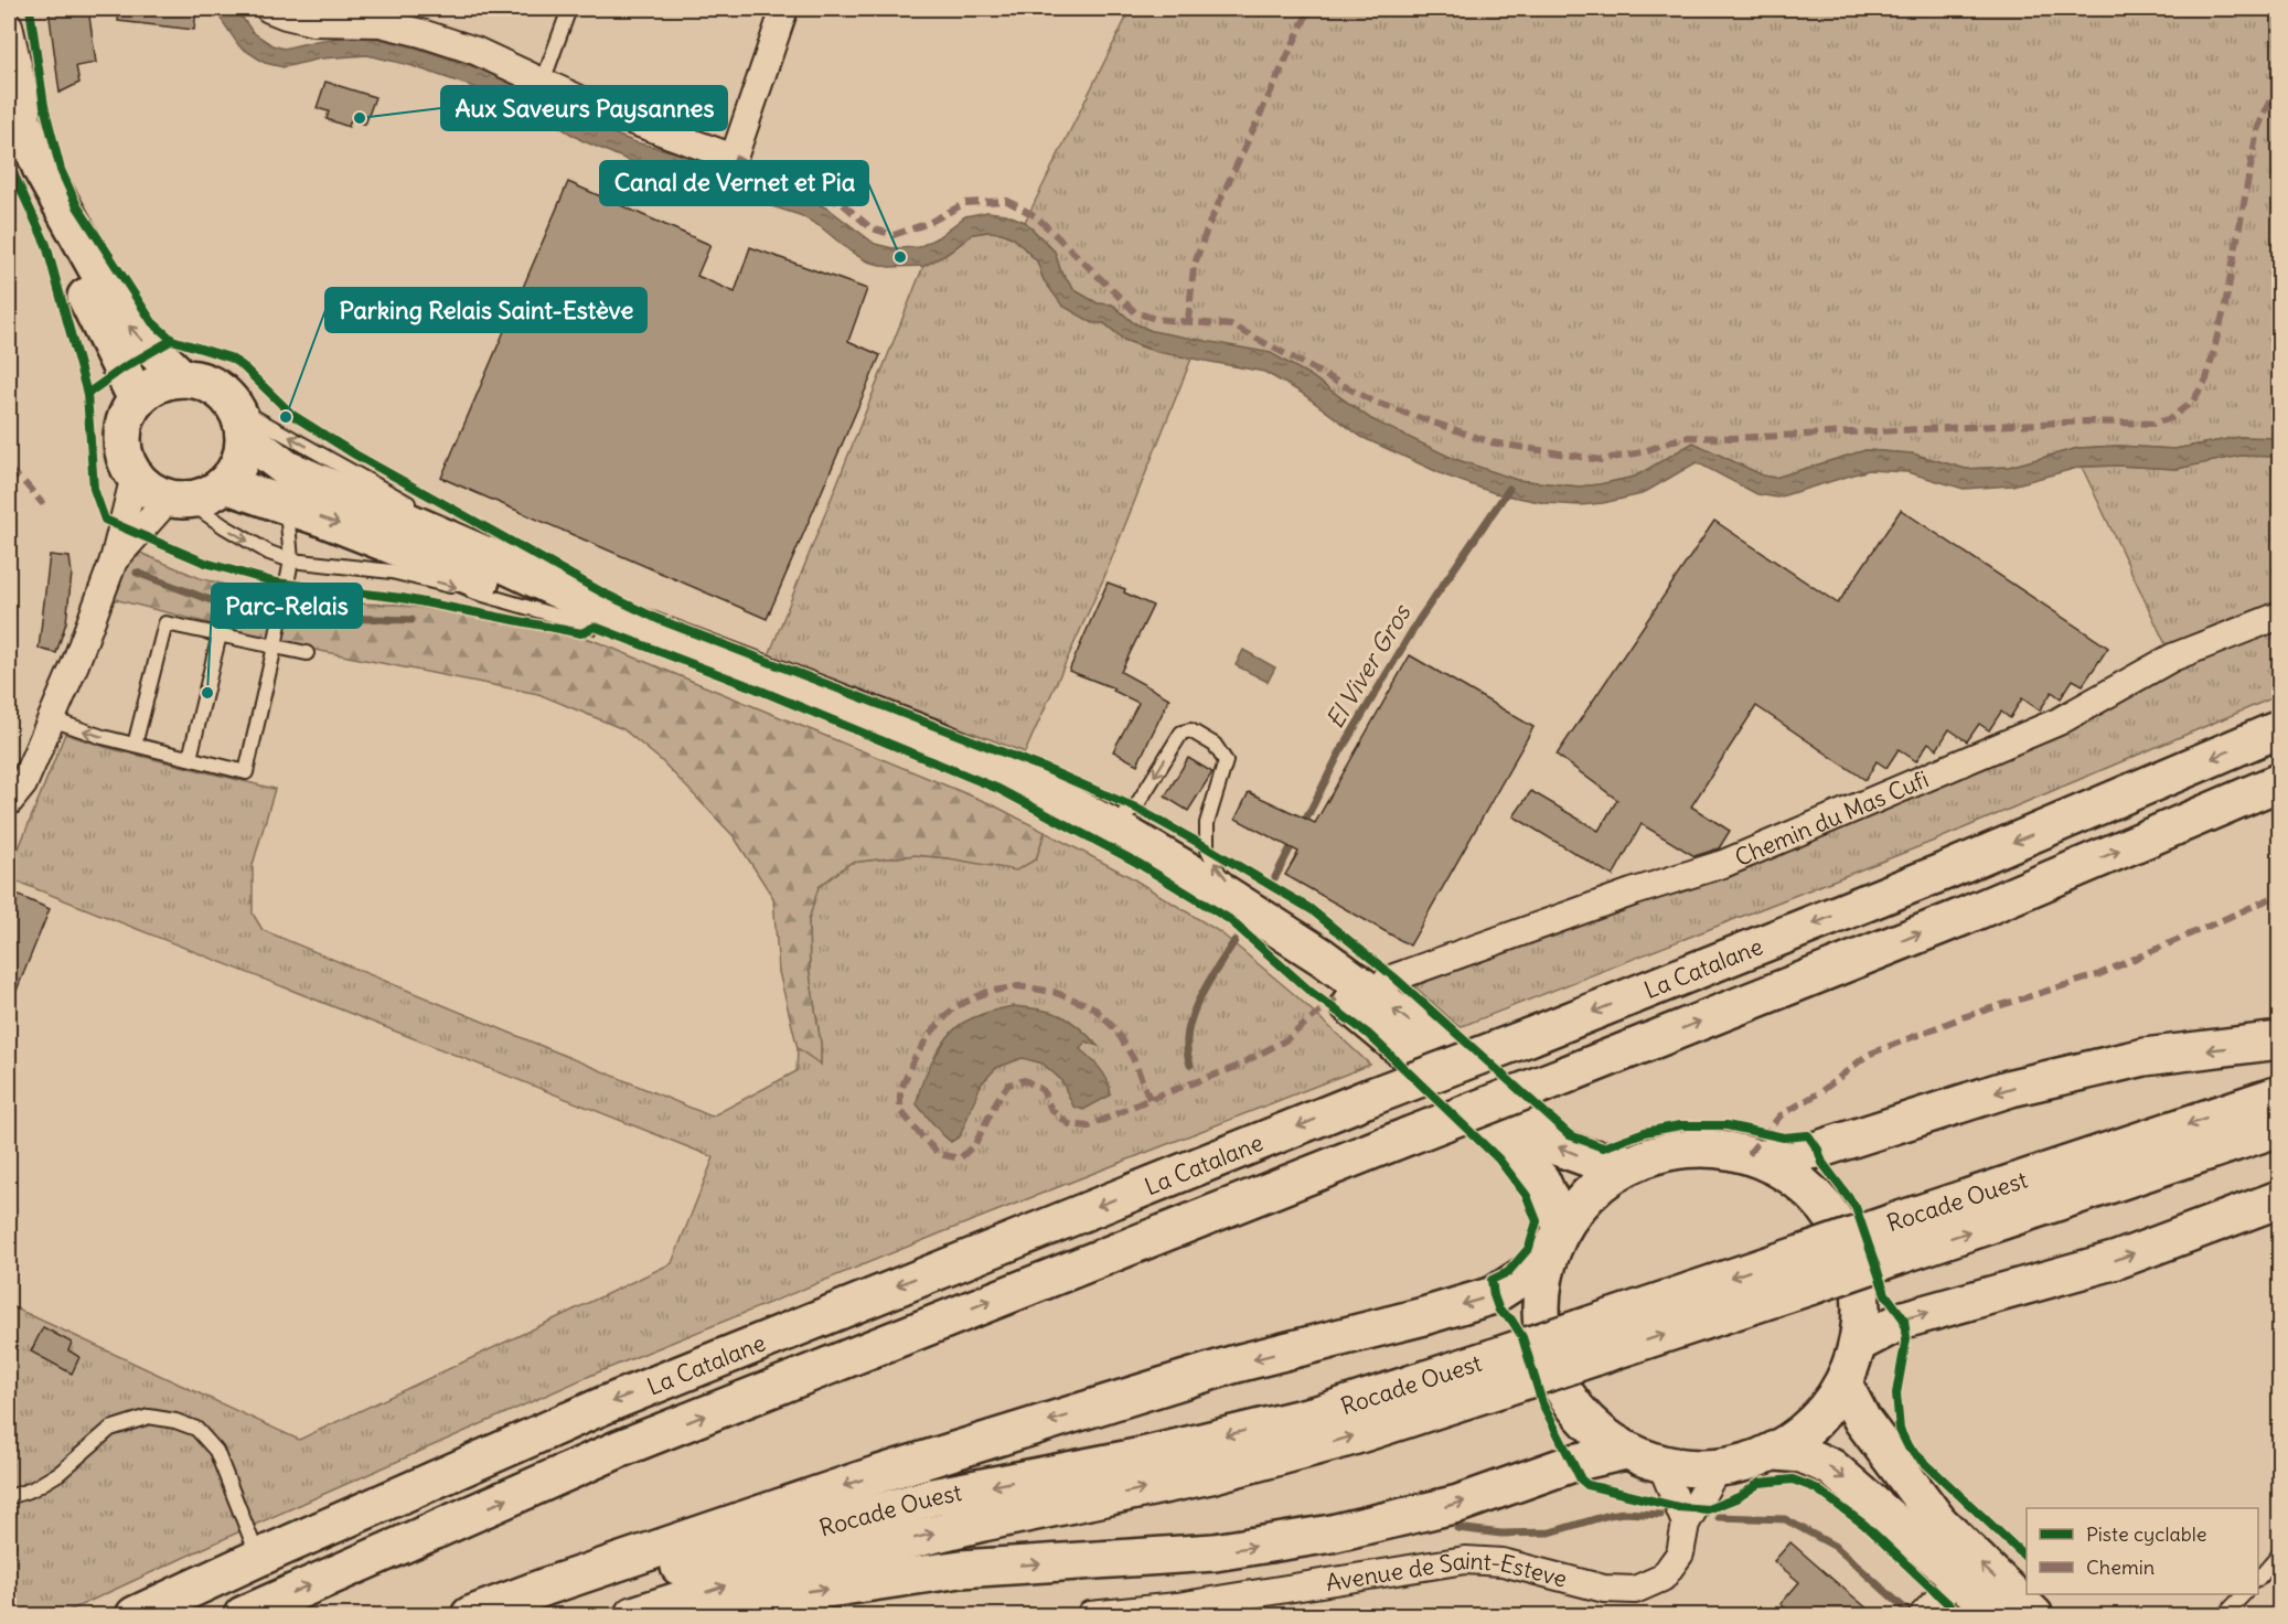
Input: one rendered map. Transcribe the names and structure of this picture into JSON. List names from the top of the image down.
{
  "streets": {
    "main road": ["La Catalane", "Rocade Ouest"],
    "street": ["Chemin du Mas Cufi", "Avenue de Saint-Esteve"]
  },
  "water": ["El Viver Gros"],
  "places": [
    "Aux Saveurs Paysannes",
    "Canal de Vernet et Pia",
    "Parking Relais Saint-Estève",
    "Parc-Relais"
  ],
  "legend": ["Piste cyclable", "Chemin"]
}
